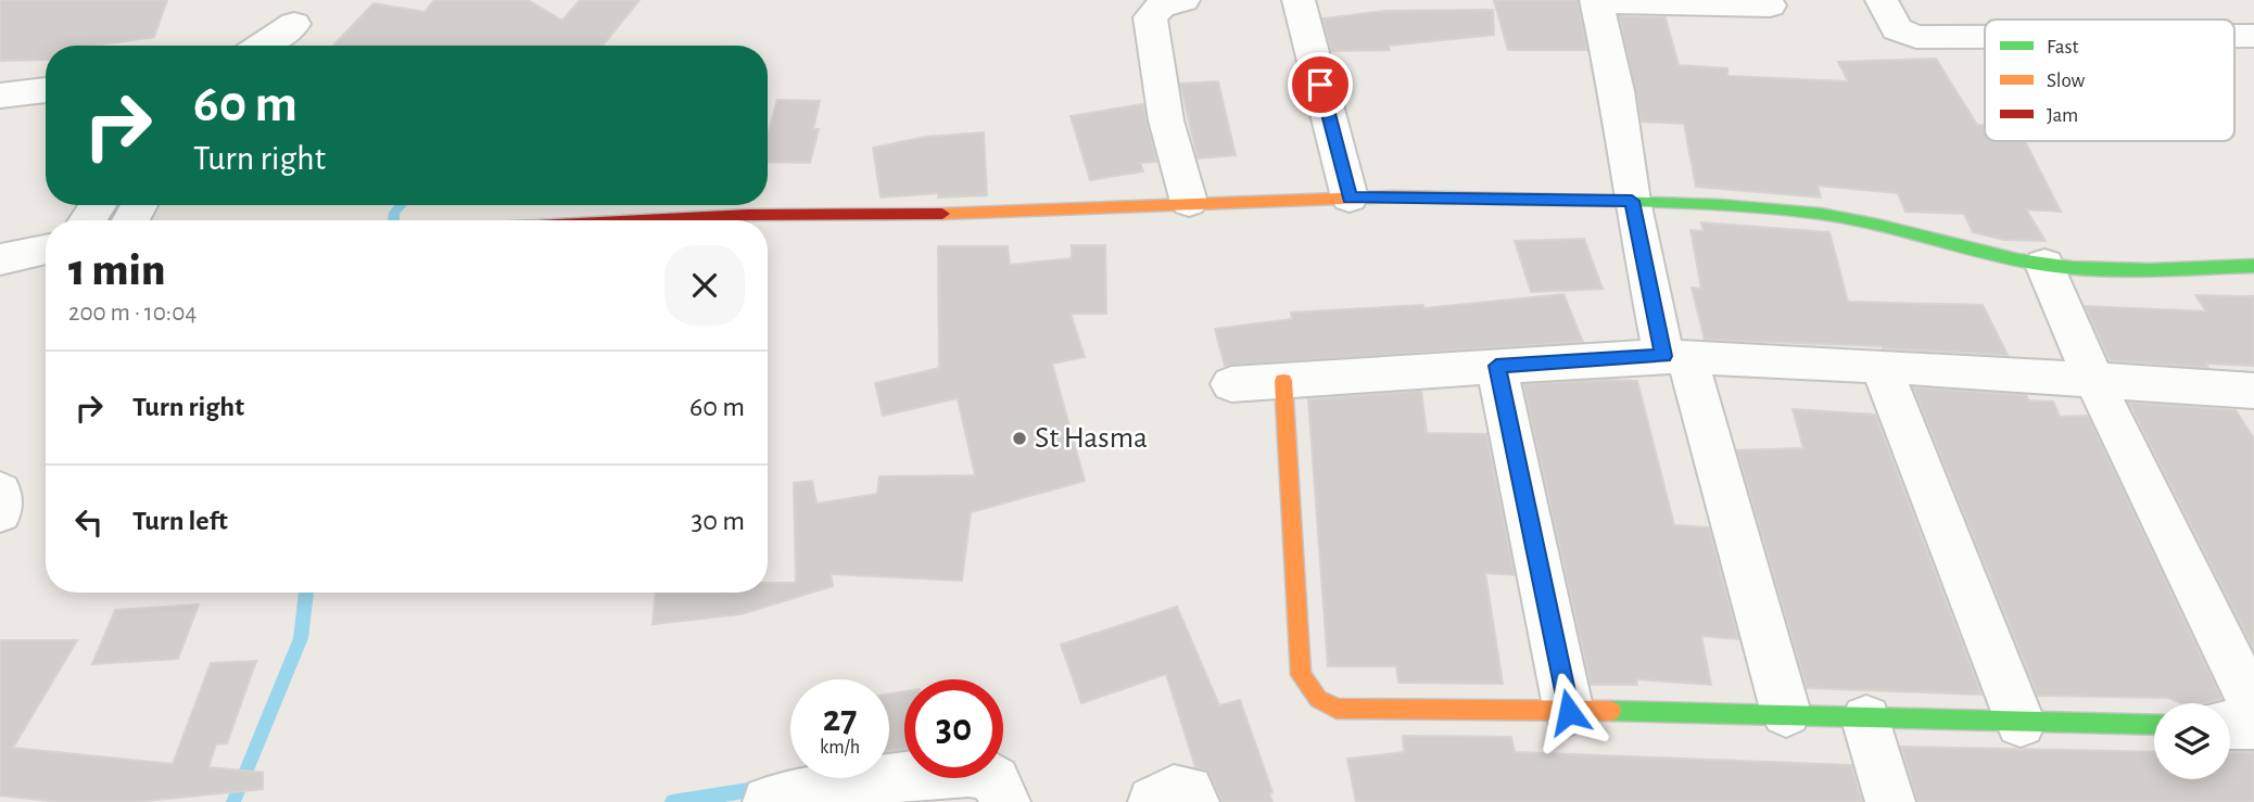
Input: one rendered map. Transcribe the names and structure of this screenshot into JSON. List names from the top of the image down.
{
  "places": ["St Hasma"],
  "legend": ["Fast", "Slow", "Jam"],
  "page": {
    "turn": ["60 m", "Turn right"],
    "heading": ["1 min", "200 m · 10:04"],
    "list": [
      {
        "name": "Turn right",
        "value": "60 m"
      },
      {
        "name": "Turn left",
        "value": "30 m"
      }
    ],
    "speed": "27 km/h",
    "limit": "30"
  }
}
